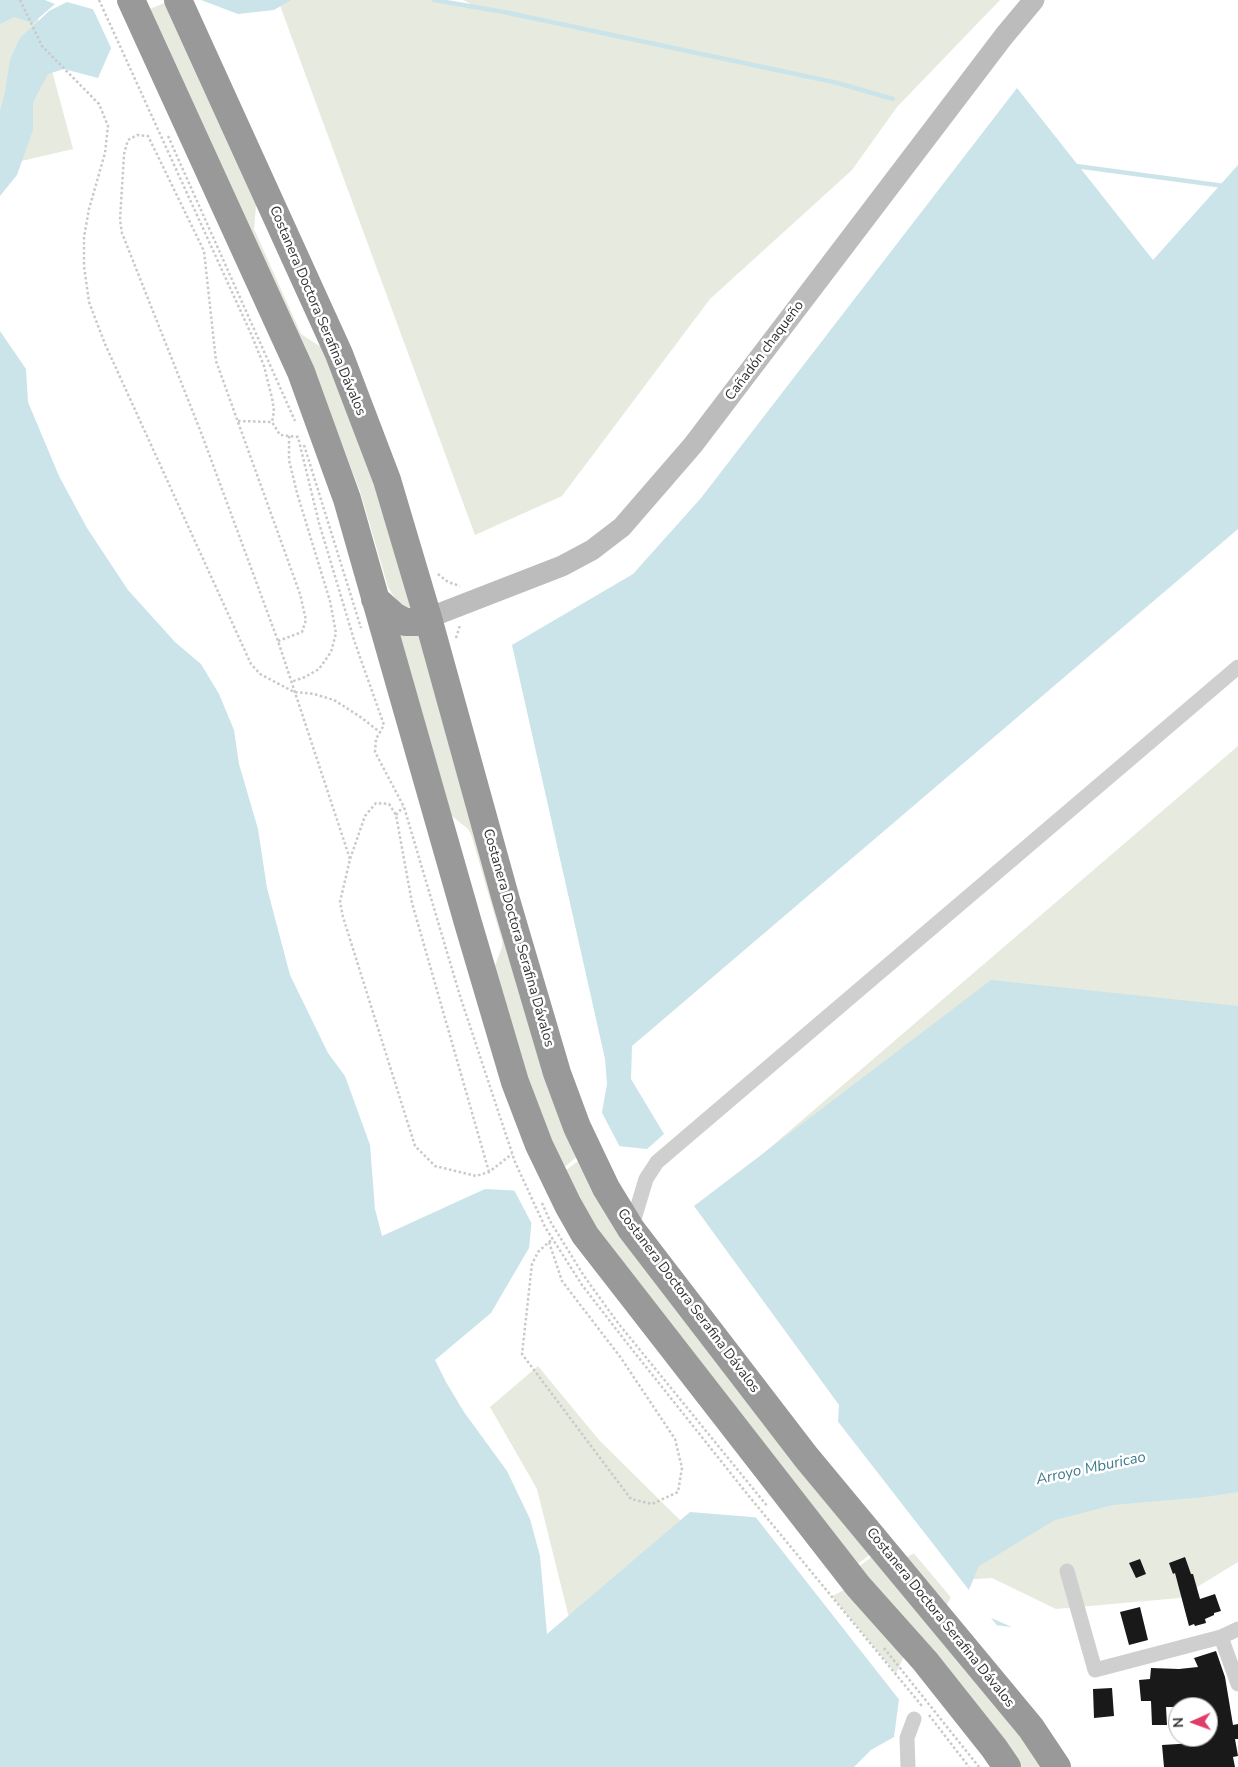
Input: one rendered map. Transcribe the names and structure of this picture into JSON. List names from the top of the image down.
{
  "streets": {
    "highway": ["Costanera Doctora Serafina Dávalos"],
    "main road": ["Cañadón chaqueño"]
  },
  "crossings": [
    ["Costanera Doctora Serafina Dávalos", "Cañadón chaqueño"]
  ],
  "water": ["Arroyo Mburicao"],
  "north": "left"
}
